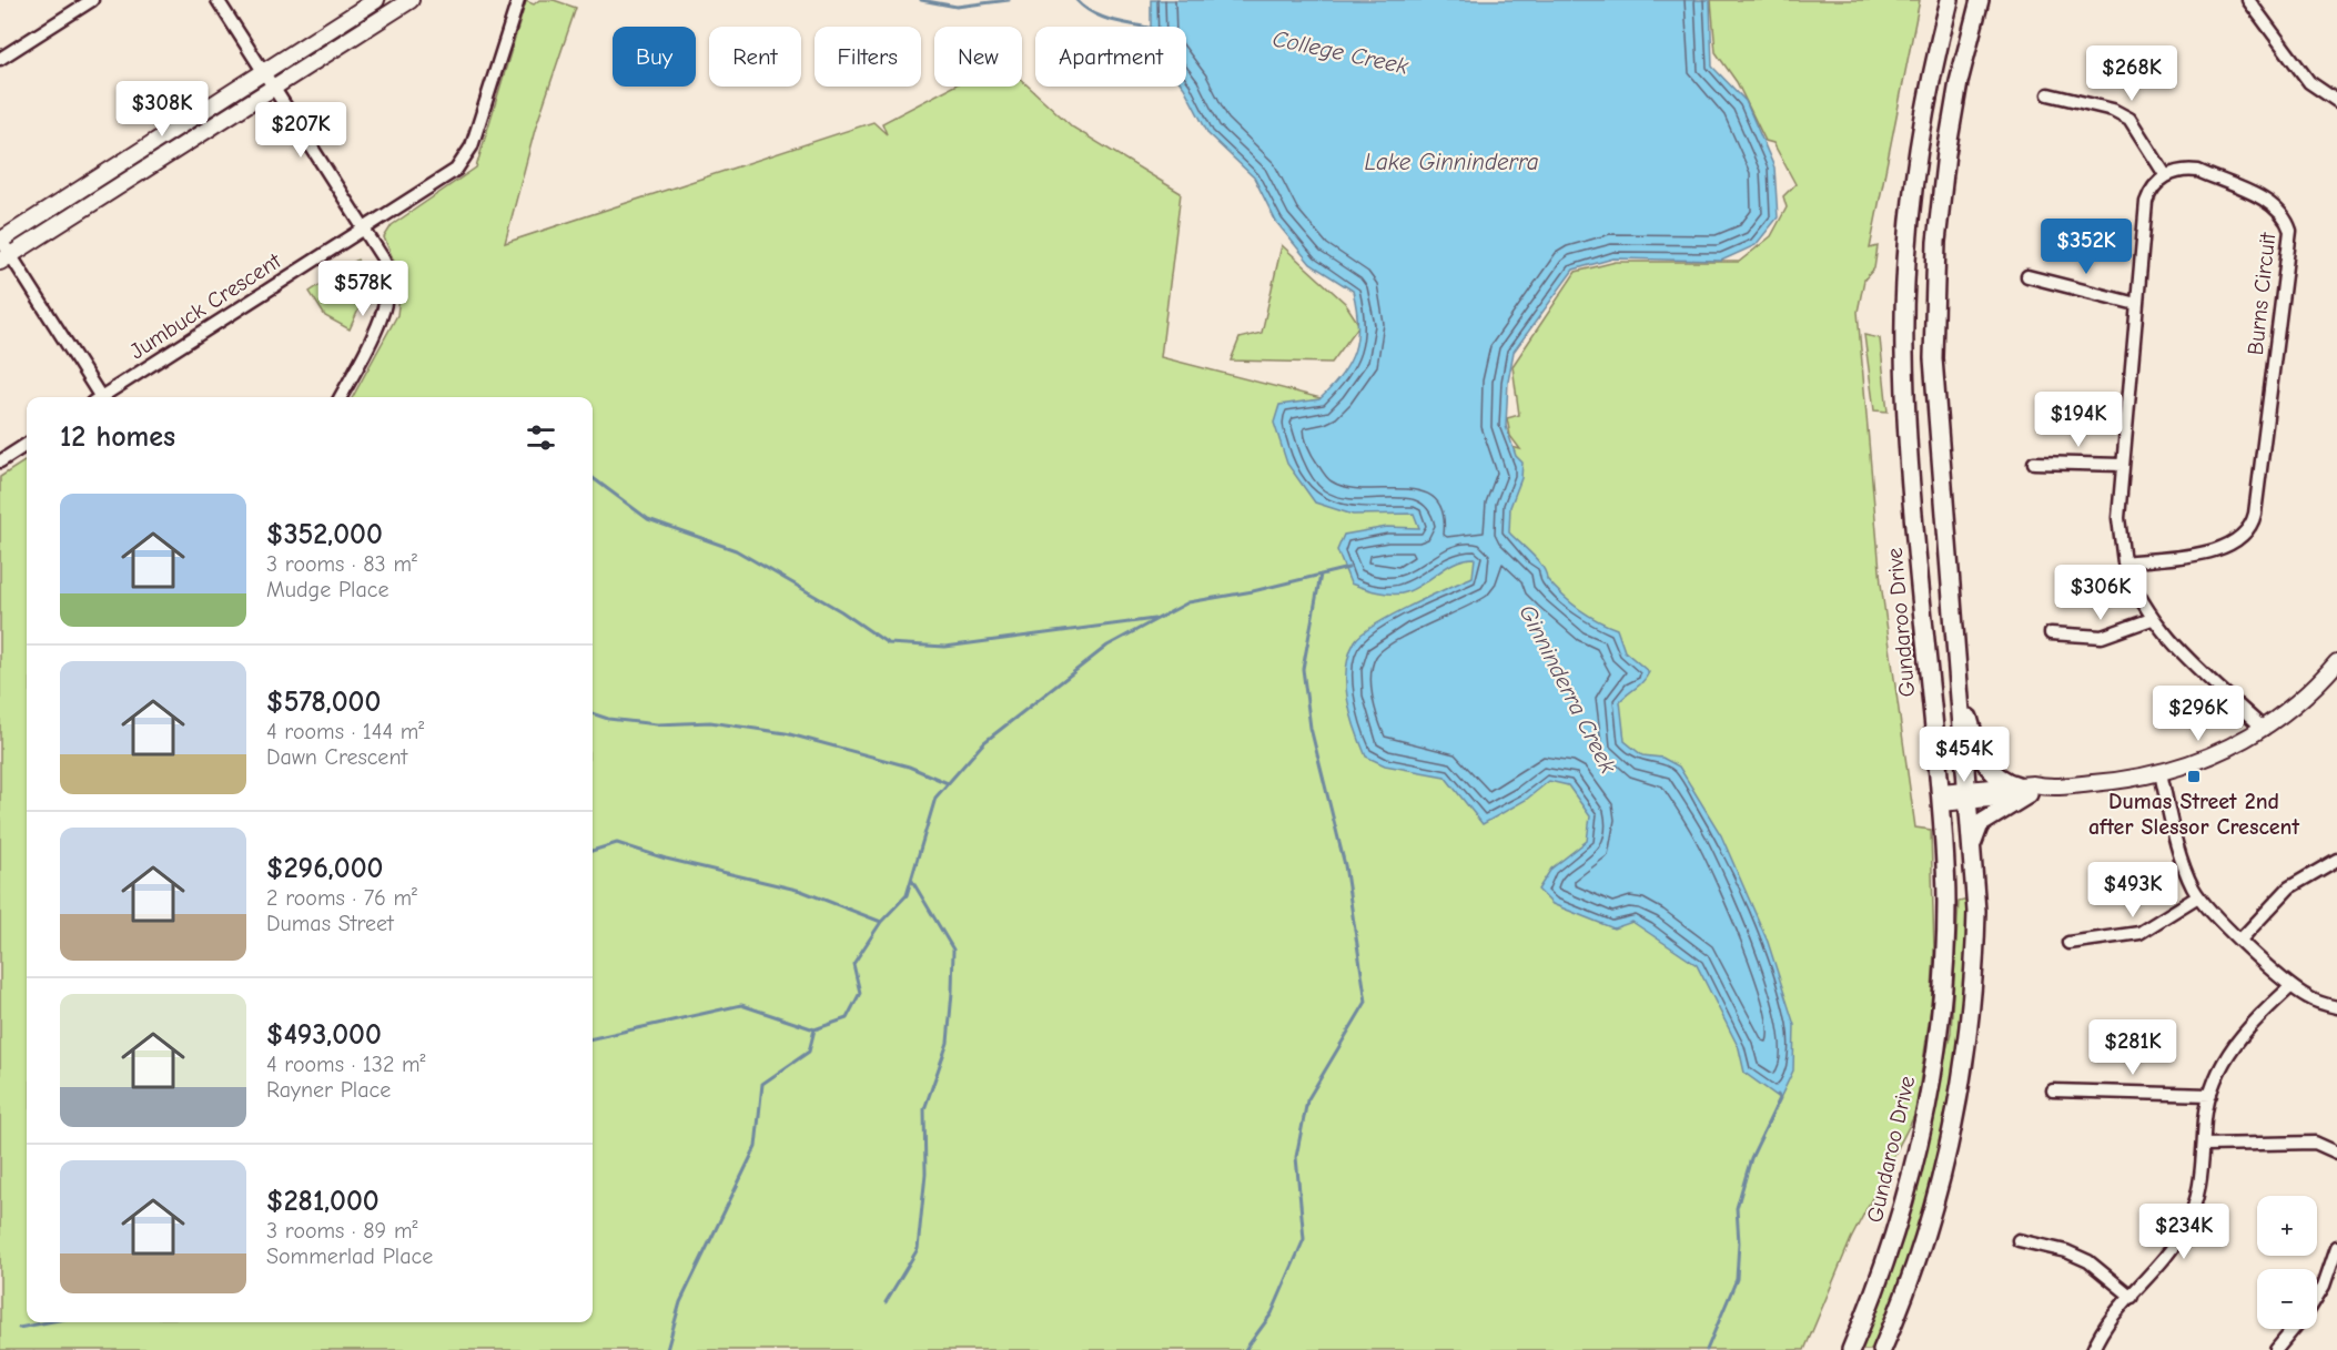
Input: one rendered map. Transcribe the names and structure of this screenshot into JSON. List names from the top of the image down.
{
  "streets": {
    "main road": ["Gundaroo Drive"],
    "street": ["Burns Circuit", "Jumbuck Crescent"]
  },
  "water": ["College Creek", "Lake Ginninderra", "Ginninderra Creek"],
  "places": {
    "transit": ["Dumas Street 2nd after Slessor Crescent"]
  },
  "page": {
    "chip": [
      "Buy",
      "Rent",
      "Filters",
      "New",
      "Apartment"
    ],
    "price": [
      "$268K",
      "$308K",
      "$207K",
      "$352K",
      "$578K",
      "$194K",
      "$306K",
      "$296K",
      "$454K",
      "$493K",
      "$281K",
      "$234K"
    ],
    "heading": "12 homes",
    "list": [
      {
        "name": "$352,000",
        "note": "3 rooms · 83 m² · Mudge Place"
      },
      {
        "name": "$578,000",
        "note": "4 rooms · 144 m² · Dawn Crescent"
      },
      {
        "name": "$296,000",
        "note": "2 rooms · 76 m² · Dumas Street"
      },
      {
        "name": "$493,000",
        "note": "4 rooms · 132 m² · Rayner Place"
      },
      {
        "name": "$281,000",
        "note": "3 rooms · 89 m² · Sommerlad Place"
      }
    ],
    "map_buttons": ["+", "−"]
  }
}
